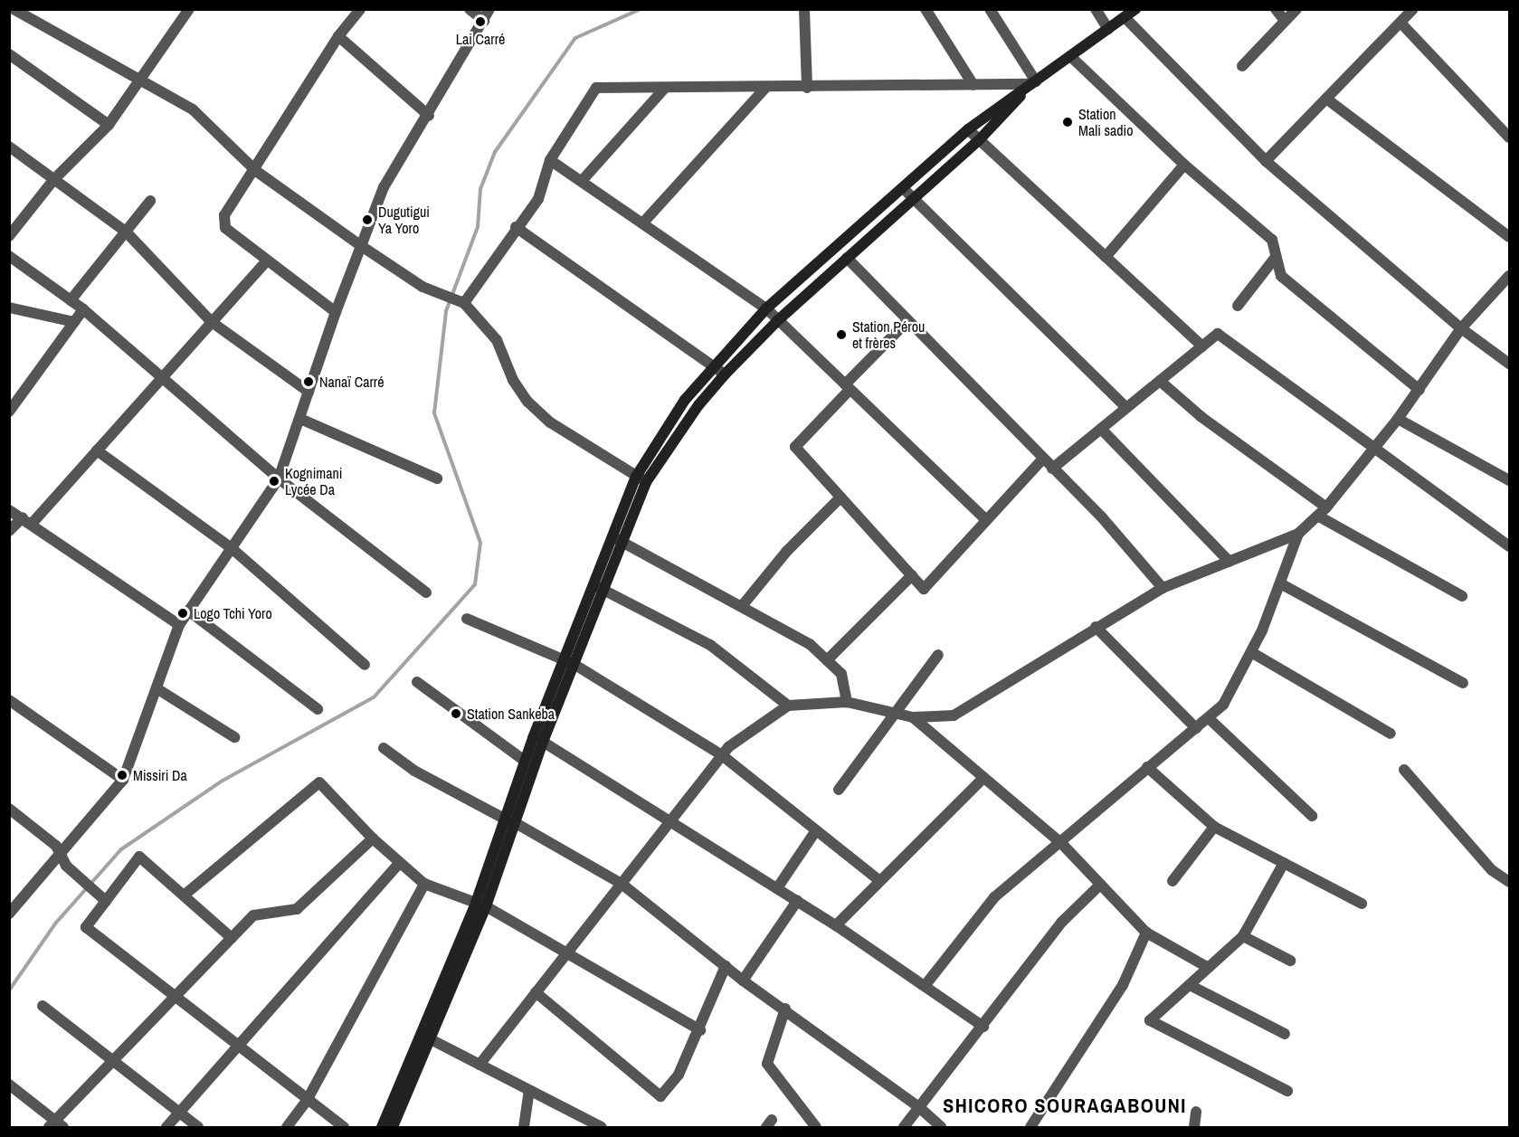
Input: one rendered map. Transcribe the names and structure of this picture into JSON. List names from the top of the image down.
{
  "districts": ["SHICORO SOURAGABOUNI"],
  "places": [
    "Lai Carré",
    "Station Mali sadio",
    "Dugutigui Ya Yoro",
    "Station Pérou et frères",
    "Nanaï Carré",
    "Kognimani Lycée Da",
    "Logo Tchi Yoro",
    "Station Sankeba",
    "Missiri Da"
  ]
}
